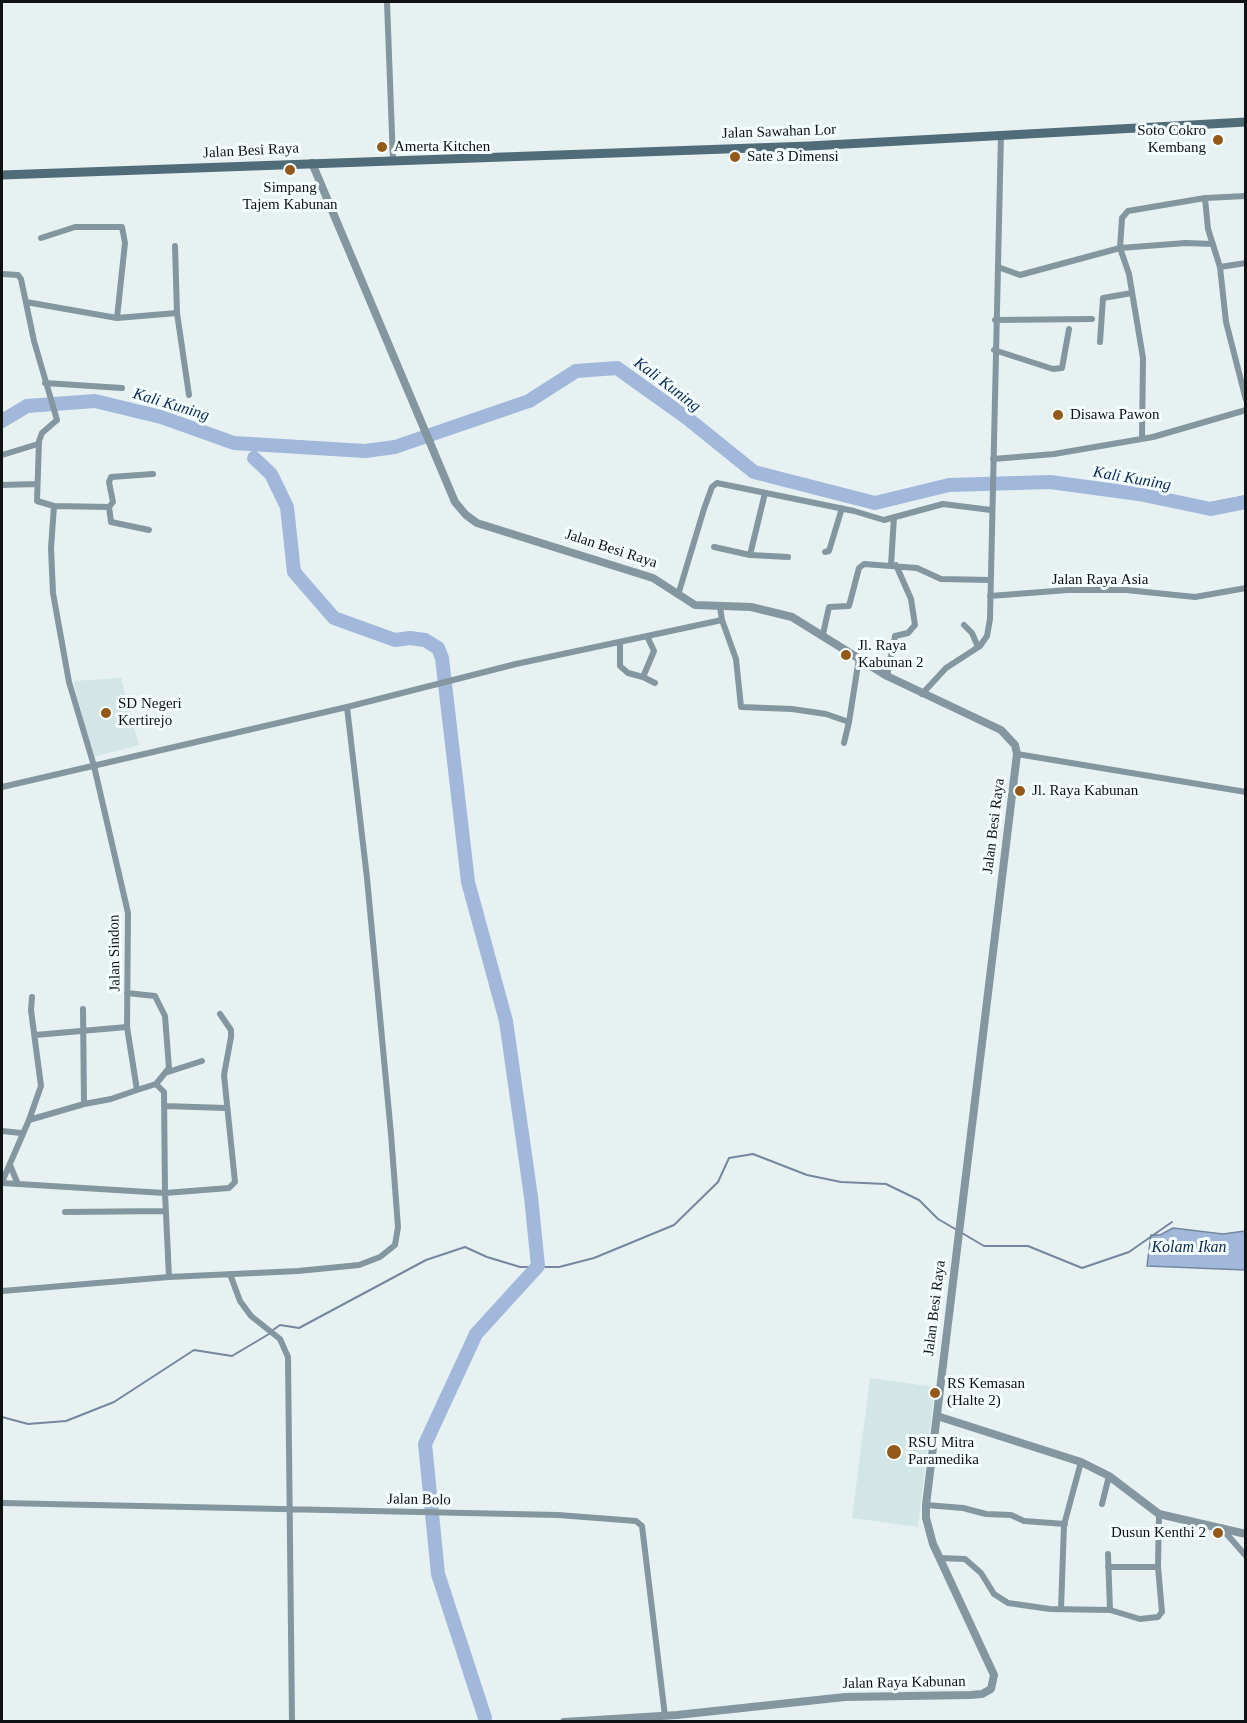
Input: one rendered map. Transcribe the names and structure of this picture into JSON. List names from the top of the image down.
{
  "streets": {
    "main road": ["Jalan Sawahan Lor", "Jalan Besi Raya"],
    "street": [
      "Jalan Raya Asia",
      "Jalan Sindon",
      "Jalan Bolo",
      "Jalan Raya Kabunan"
    ]
  },
  "crossings": [
    ["Jalan Sawahan Lor", "Jalan Besi Raya"],
    ["Jalan Besi Raya", "Jalan Raya Kabunan"],
    ["Jalan Bolo", "Jalan Raya Kabunan"]
  ],
  "water": ["Kali Kuning", "Kolam Ikan"],
  "places": [
    "Soto Cokro Kembang",
    "Amerta Kitchen",
    "Sate 3 Dimensi",
    "Simpang Tajem Kabunan",
    "Disawa Pawon",
    "Jl. Raya Kabunan 2",
    "SD Negeri Kertirejo",
    "Jl. Raya Kabunan",
    "RS Kemasan (Halte 2)",
    "RSU Mitra Paramedika",
    "Dusun Kenthi 2"
  ]
}
